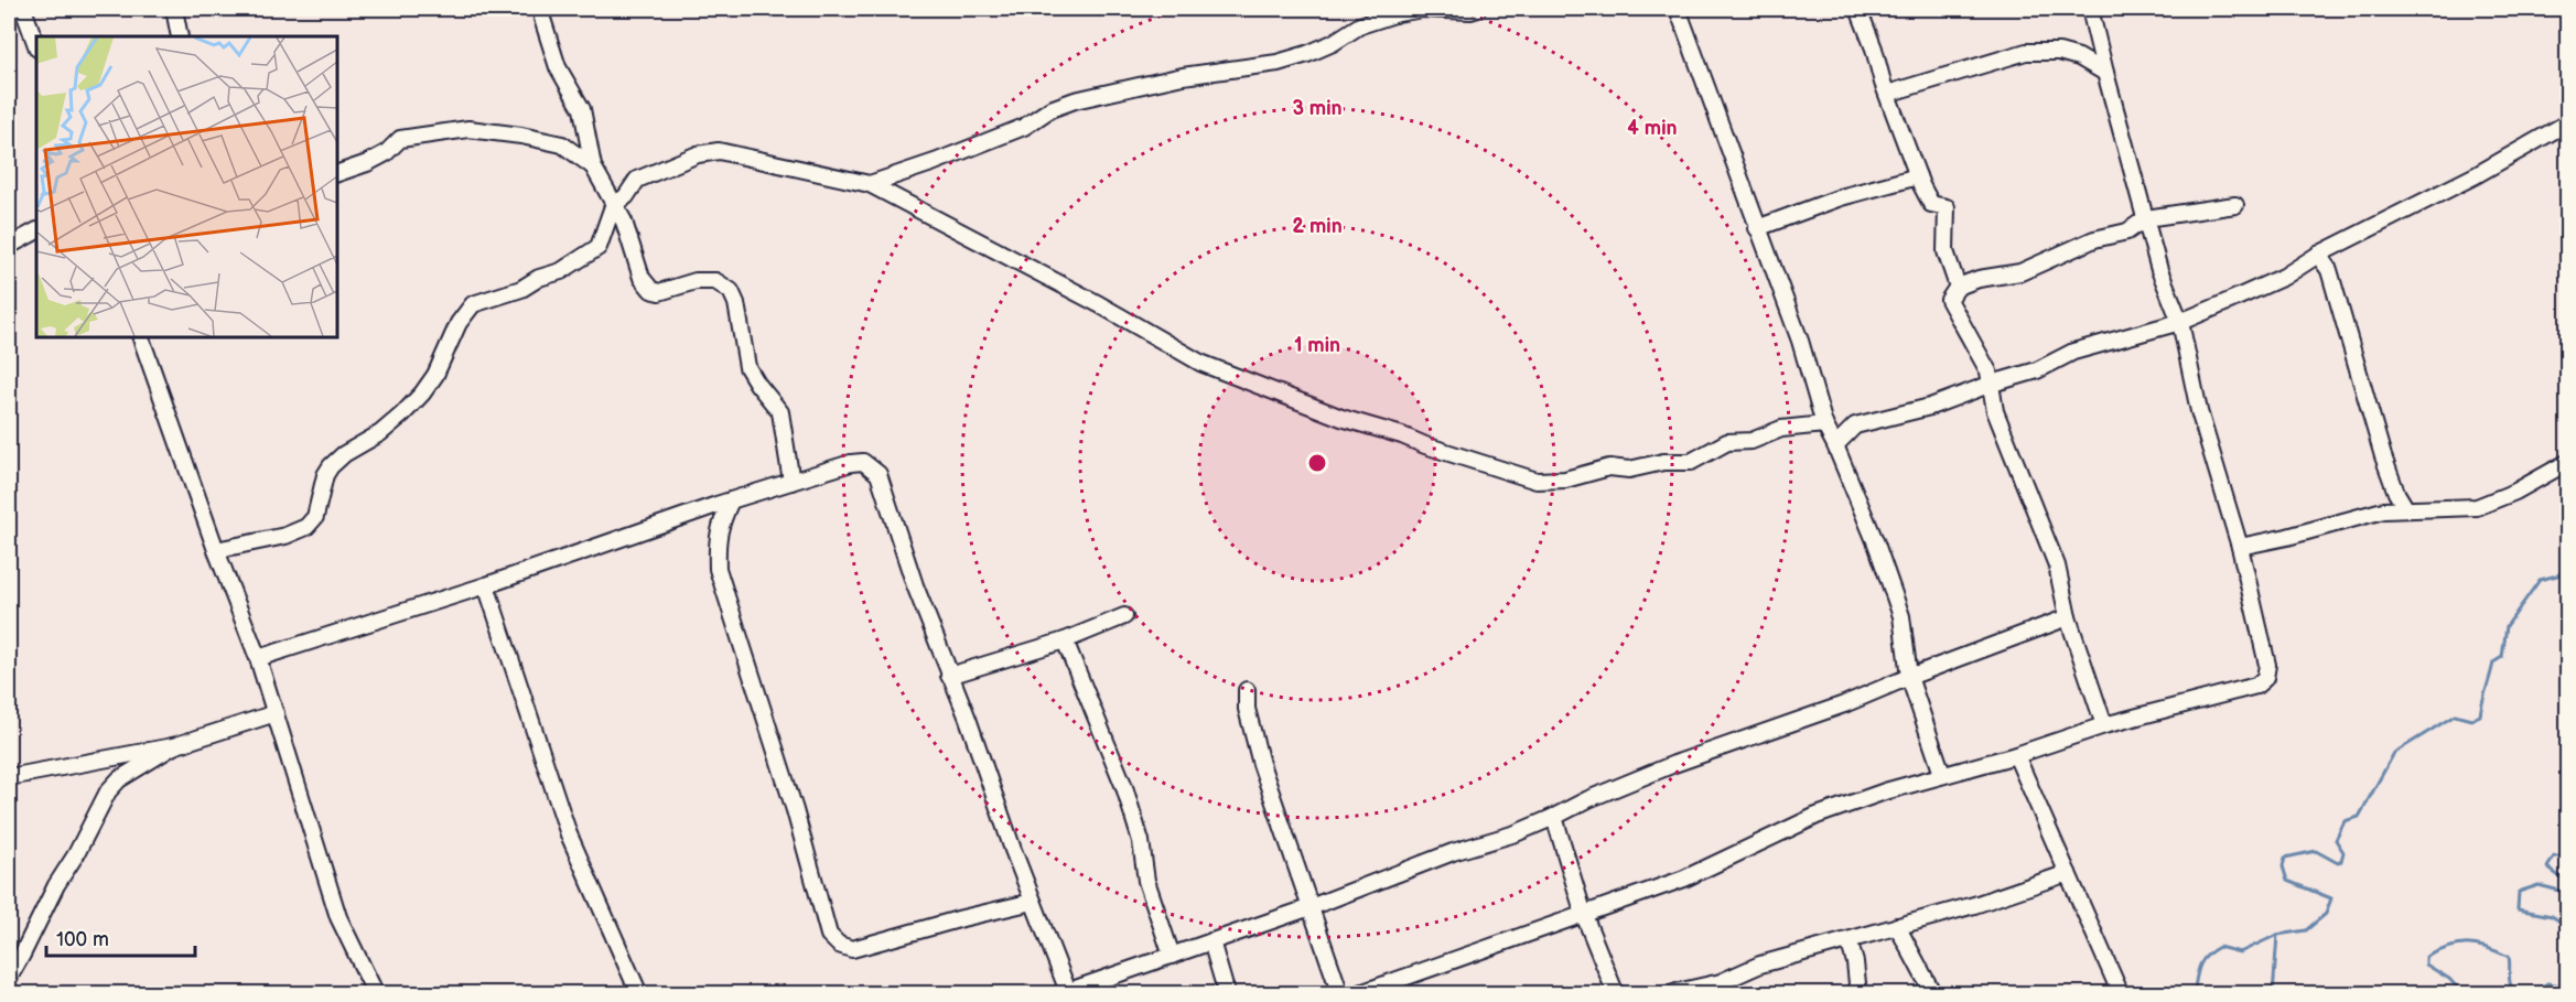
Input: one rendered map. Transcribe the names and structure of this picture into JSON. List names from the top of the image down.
{
  "scale_bar": "100 m",
  "rings": [
    "3 min",
    "4 min",
    "2 min",
    "1 min"
  ]
}
